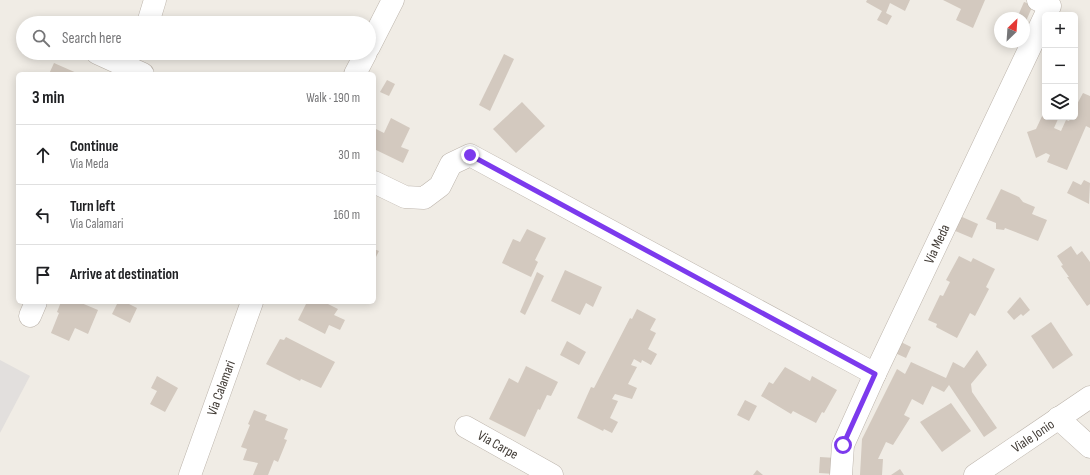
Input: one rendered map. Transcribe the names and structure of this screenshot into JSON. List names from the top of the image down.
{
  "streets": {
    "street": [
      "Via Meda",
      "Via Calamari",
      "Viale Jonio",
      "Via Carpe"
    ]
  },
  "north": "top right",
  "page": {
    "map_buttons": ["+", "−"],
    "search": "Search here",
    "heading": ["3 min", "Walk · 190 m"],
    "list": [
      ["Continue", "Via Meda", "30 m"],
      ["Turn left", "Via Calamari", "160 m"],
      "Arrive at destination"
    ]
  }
}
